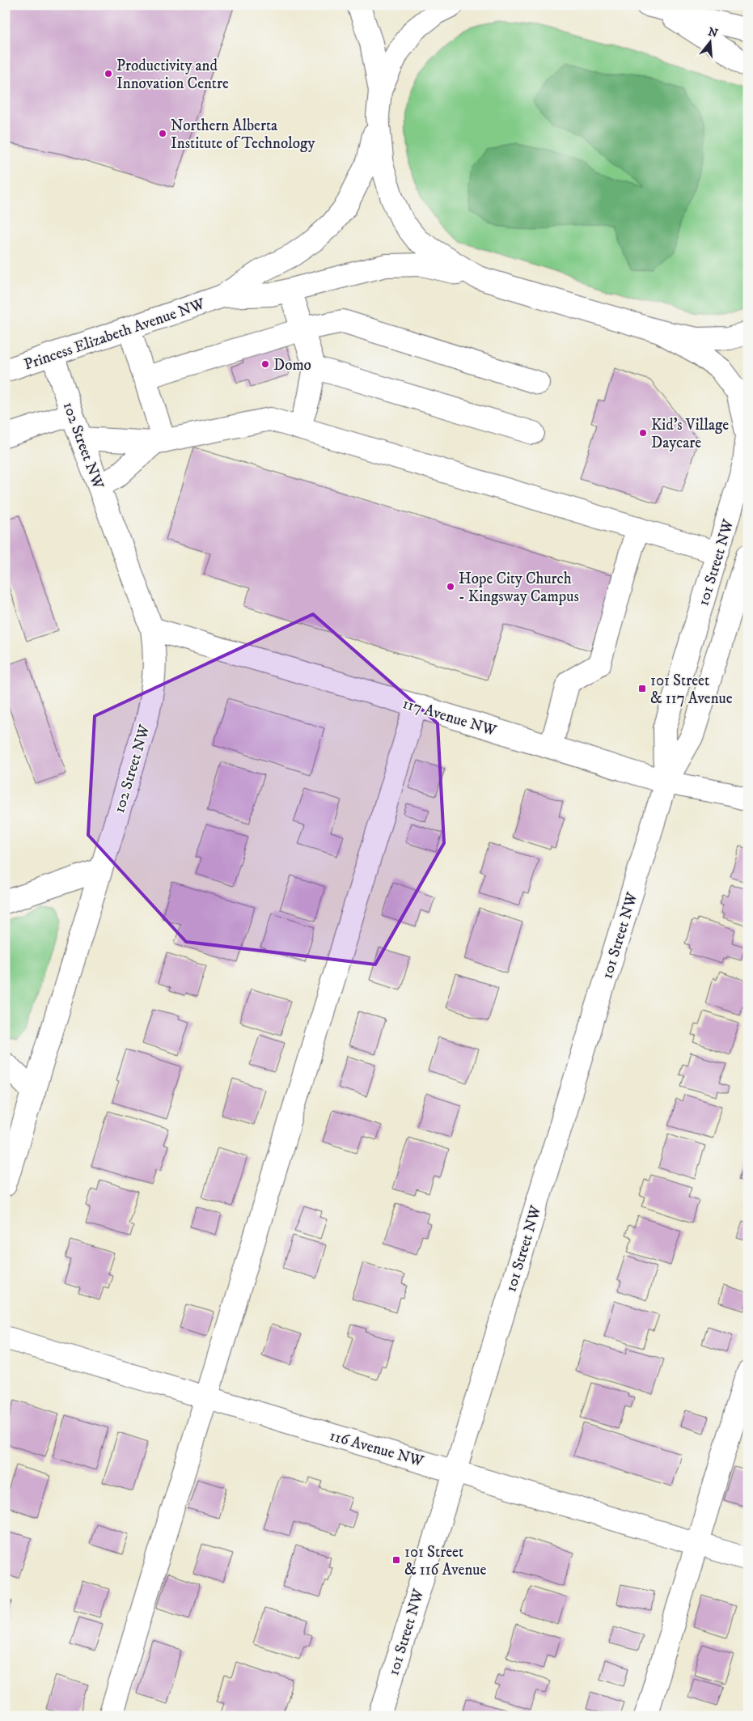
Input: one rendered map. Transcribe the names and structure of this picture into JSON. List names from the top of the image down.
{
  "streets": {
    "street": [
      "Princess Elizabeth Avenue NW",
      "102 Street NW",
      "101 Street NW",
      "117 Avenue NW",
      "116 Avenue NW"
    ]
  },
  "crossings": [
    ["Princess Elizabeth Avenue NW", "102 Street NW"],
    ["102 Street NW", "117 Avenue NW"],
    ["101 Street NW", "117 Avenue NW"],
    ["101 Street NW", "116 Avenue NW"]
  ],
  "places": {
    "other": [
      "Productivity and Innovation Centre",
      "Northern Alberta Institute of Technology",
      "Domo",
      "Kid's Village Daycare",
      "Hope City Church - Kingsway Campus"
    ],
    "transit": ["101 Street & 117 Avenue", "101 Street & 116 Avenue"]
  },
  "north": "top"
}
